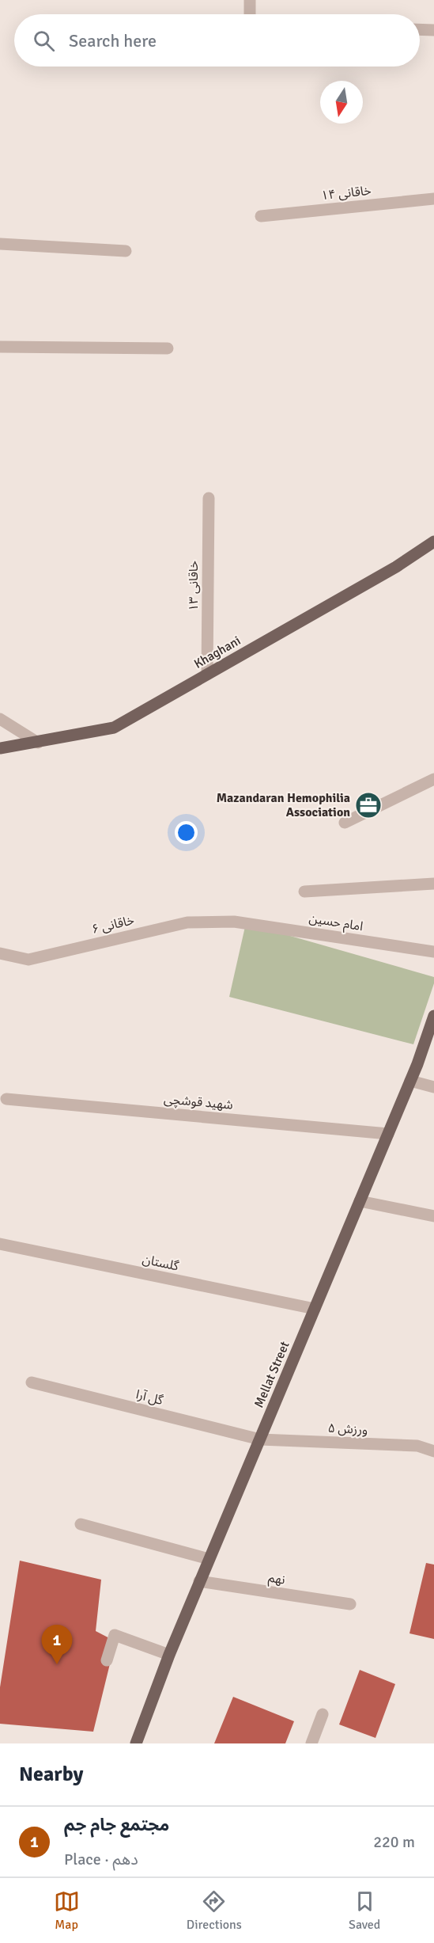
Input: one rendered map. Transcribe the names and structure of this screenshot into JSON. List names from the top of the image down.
{
  "streets": {
    "main road": ["Khaghani", "Mellat Street"],
    "street": [
      "خاقانی ۱۴",
      "خاقانی ۱۳",
      "امام حسین",
      "خاقانی ۶",
      "شهید قوشچی",
      "گلستان",
      "گل آرا",
      "ورزش ۵",
      "نهم"
    ]
  },
  "crossings": [
    ["خاقانی ۱۳", "Khaghani"],
    ["امام حسین", "خاقانی ۶"],
    ["شهید قوشچی", "Mellat Street"],
    ["گلستان", "Mellat Street"],
    ["Mellat Street", "گل آرا"],
    ["Mellat Street", "ورزش ۵"],
    ["Mellat Street", "نهم"],
    ["گل آرا", "ورزش ۵"]
  ],
  "places": {
    "office": ["Mazandaran Hemophilia Association"]
  },
  "north": "bottom",
  "page": {
    "search": "Search here",
    "pins": "1",
    "heading": "Nearby",
    "list": [
      {
        "mark": "1",
        "name": "مجتمع جام جم",
        "note": "Place · دهم",
        "value": "220 m"
      }
    ],
    "nav": ["Map", "Directions", "Saved"]
  }
}
